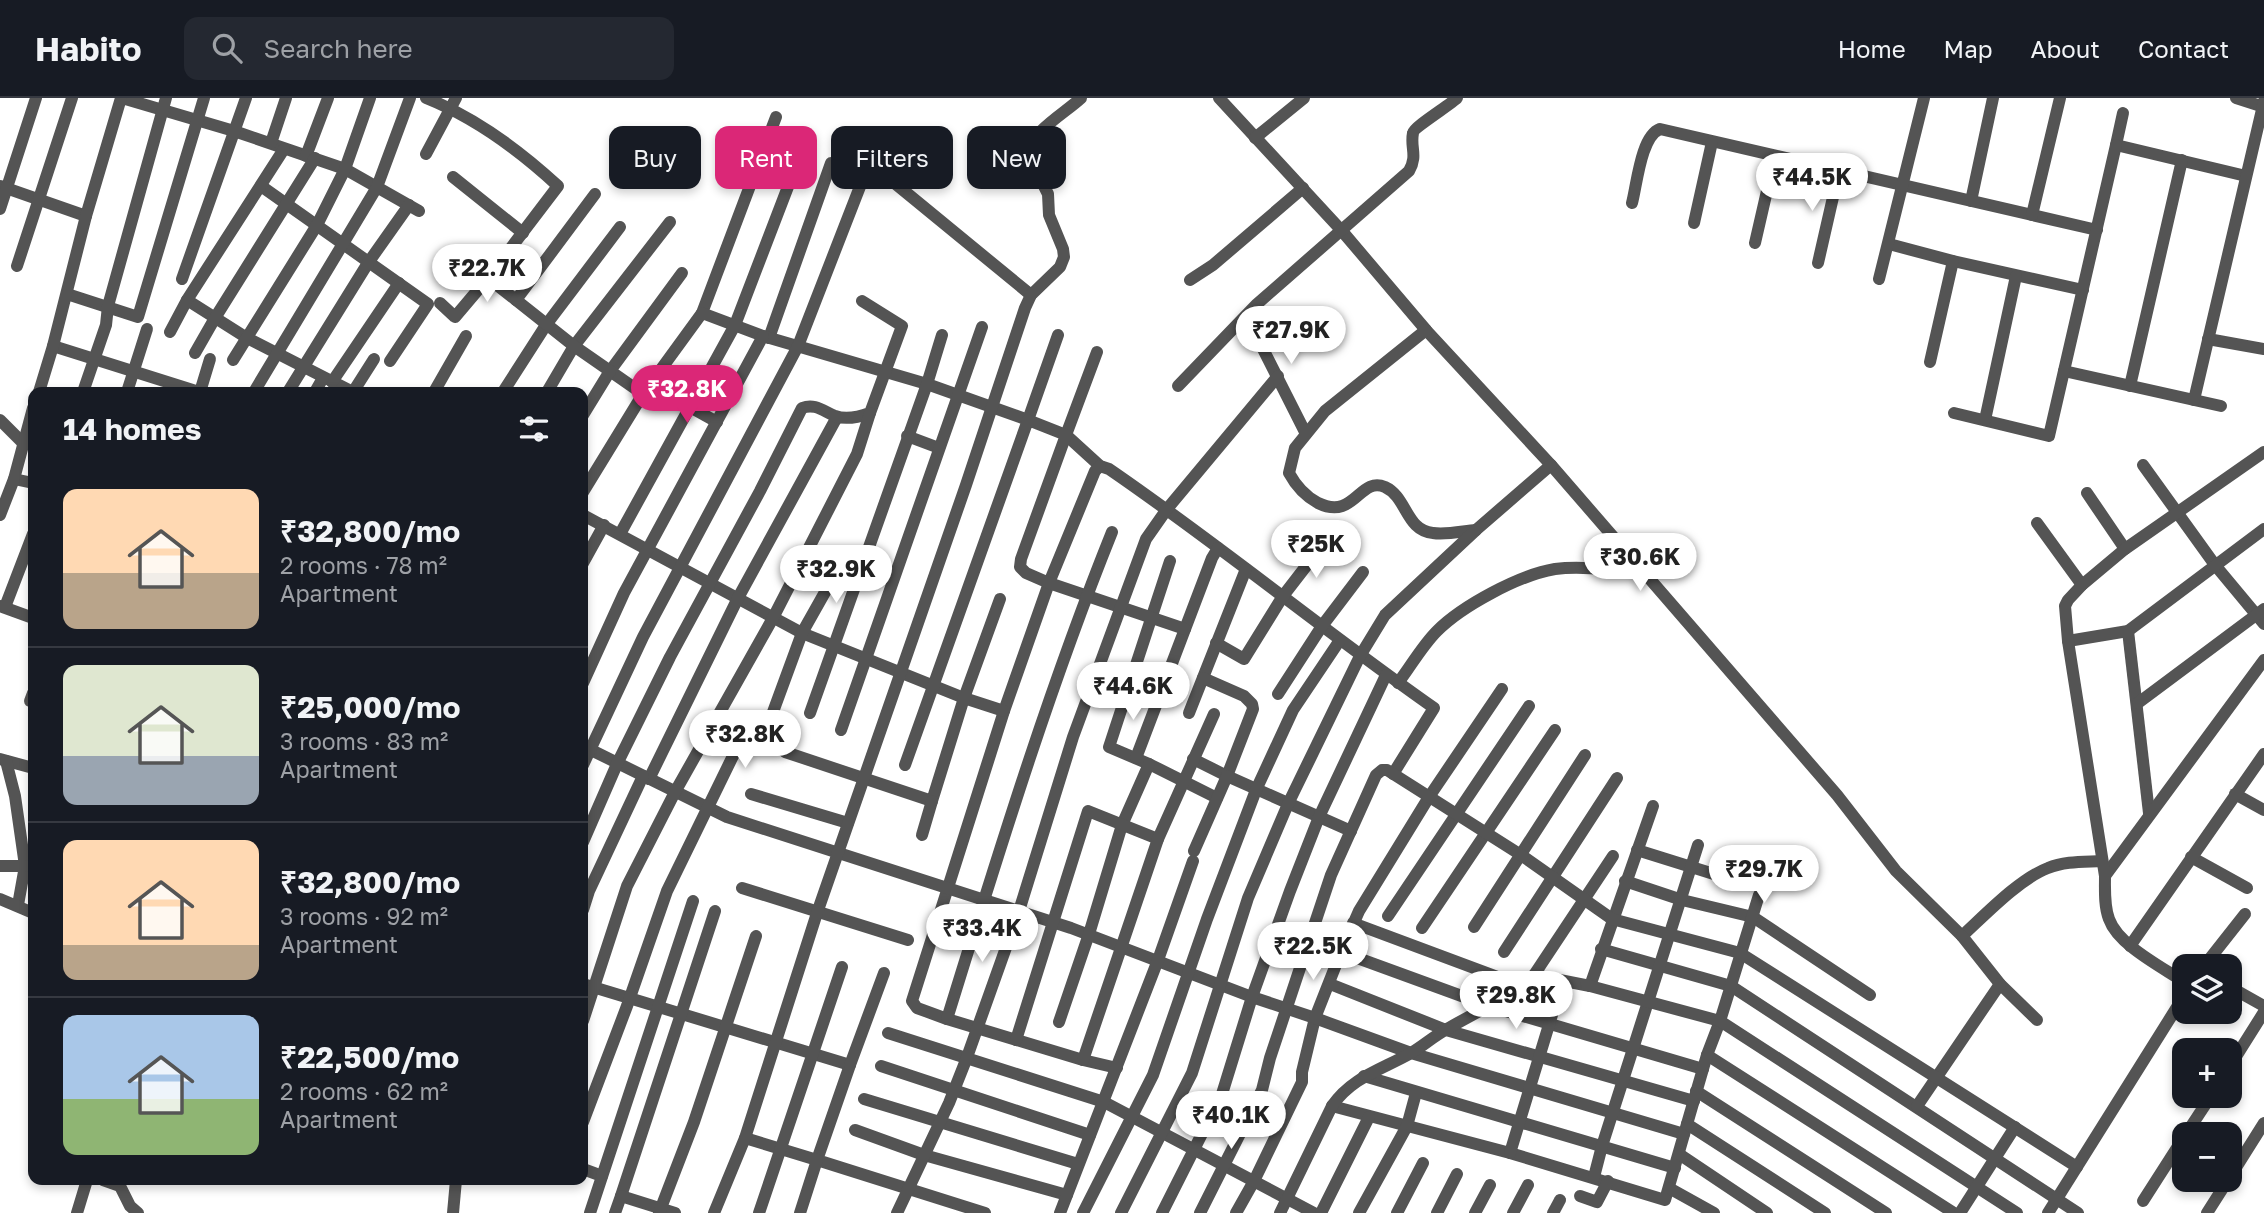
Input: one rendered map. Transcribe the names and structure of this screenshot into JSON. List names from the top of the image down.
{
  "page": {
    "header": "Habito",
    "search": "Search here",
    "nav": [
      "Home",
      "Map",
      "About",
      "Contact"
    ],
    "chip": [
      "Buy",
      "Rent",
      "Filters",
      "New"
    ],
    "price": [
      "₹44.5K",
      "₹22.7K",
      "₹27.9K",
      "₹32.8K",
      "₹25K",
      "₹30.6K",
      "₹32.9K",
      "₹44.6K",
      "₹32.8K",
      "₹29.7K",
      "₹33.4K",
      "₹22.5K",
      "₹29.8K",
      "₹40.1K"
    ],
    "heading": "14 homes",
    "list": [
      {
        "name": "₹32,800/mo",
        "note": "2 rooms · 78 m² · Apartment"
      },
      {
        "name": "₹25,000/mo",
        "note": "3 rooms · 83 m² · Apartment"
      },
      {
        "name": "₹32,800/mo",
        "note": "3 rooms · 92 m² · Apartment"
      },
      {
        "name": "₹22,500/mo",
        "note": "2 rooms · 62 m² · Apartment"
      }
    ],
    "map_buttons": ["+", "−"]
  }
}
